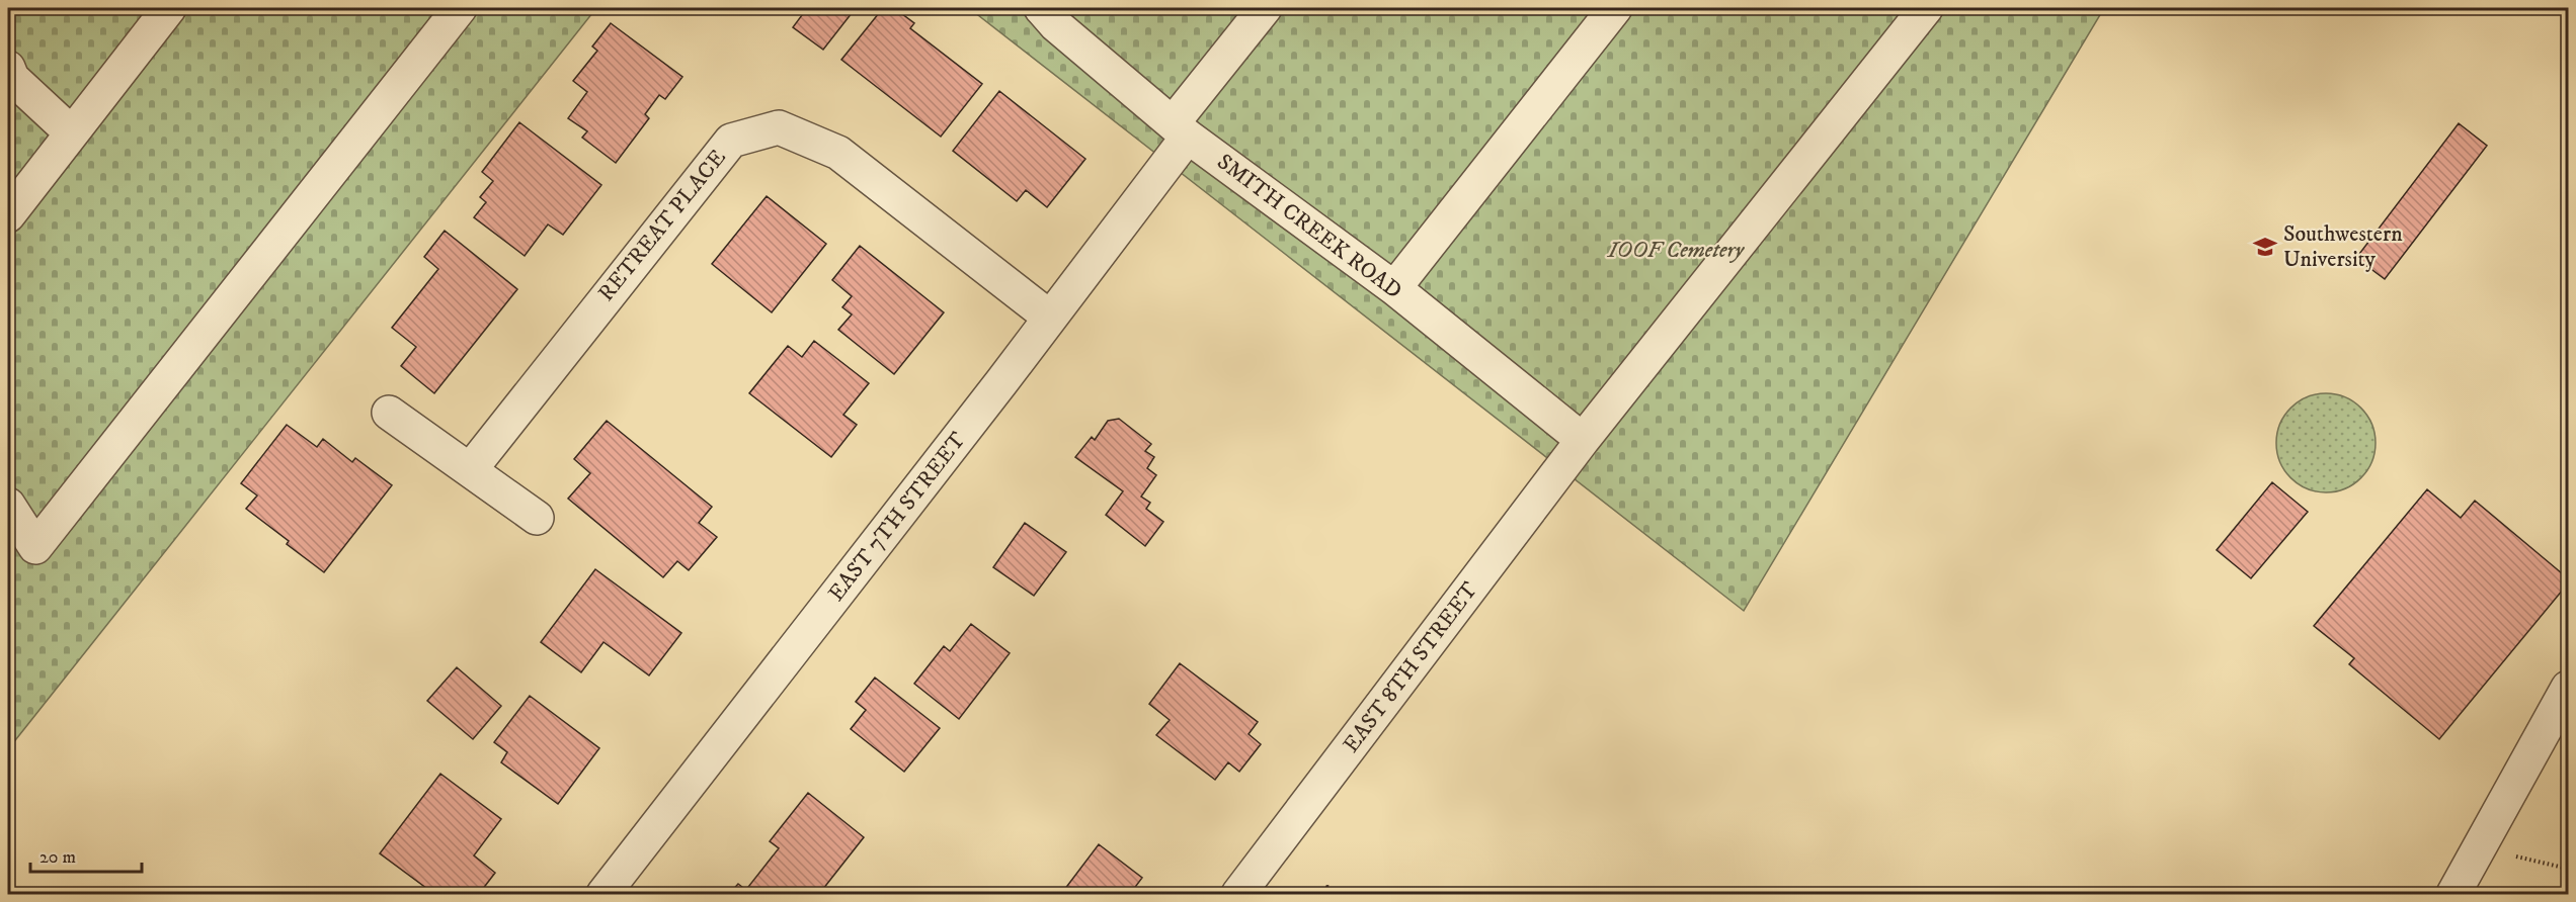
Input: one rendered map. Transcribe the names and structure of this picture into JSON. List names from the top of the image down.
{
  "streets": {
    "street": [
      "RETREAT PLACE",
      "SMITH CREEK ROAD",
      "EAST 7TH STREET",
      "EAST 8TH STREET"
    ]
  },
  "crossings": [
    ["RETREAT PLACE", "EAST 7TH STREET"],
    ["SMITH CREEK ROAD", "EAST 7TH STREET"],
    ["SMITH CREEK ROAD", "EAST 8TH STREET"]
  ],
  "parks": ["IOOF Cemetery"],
  "places": {
    "school or university": ["Southwestern University"]
  },
  "scale_bar": "20 m"
}
